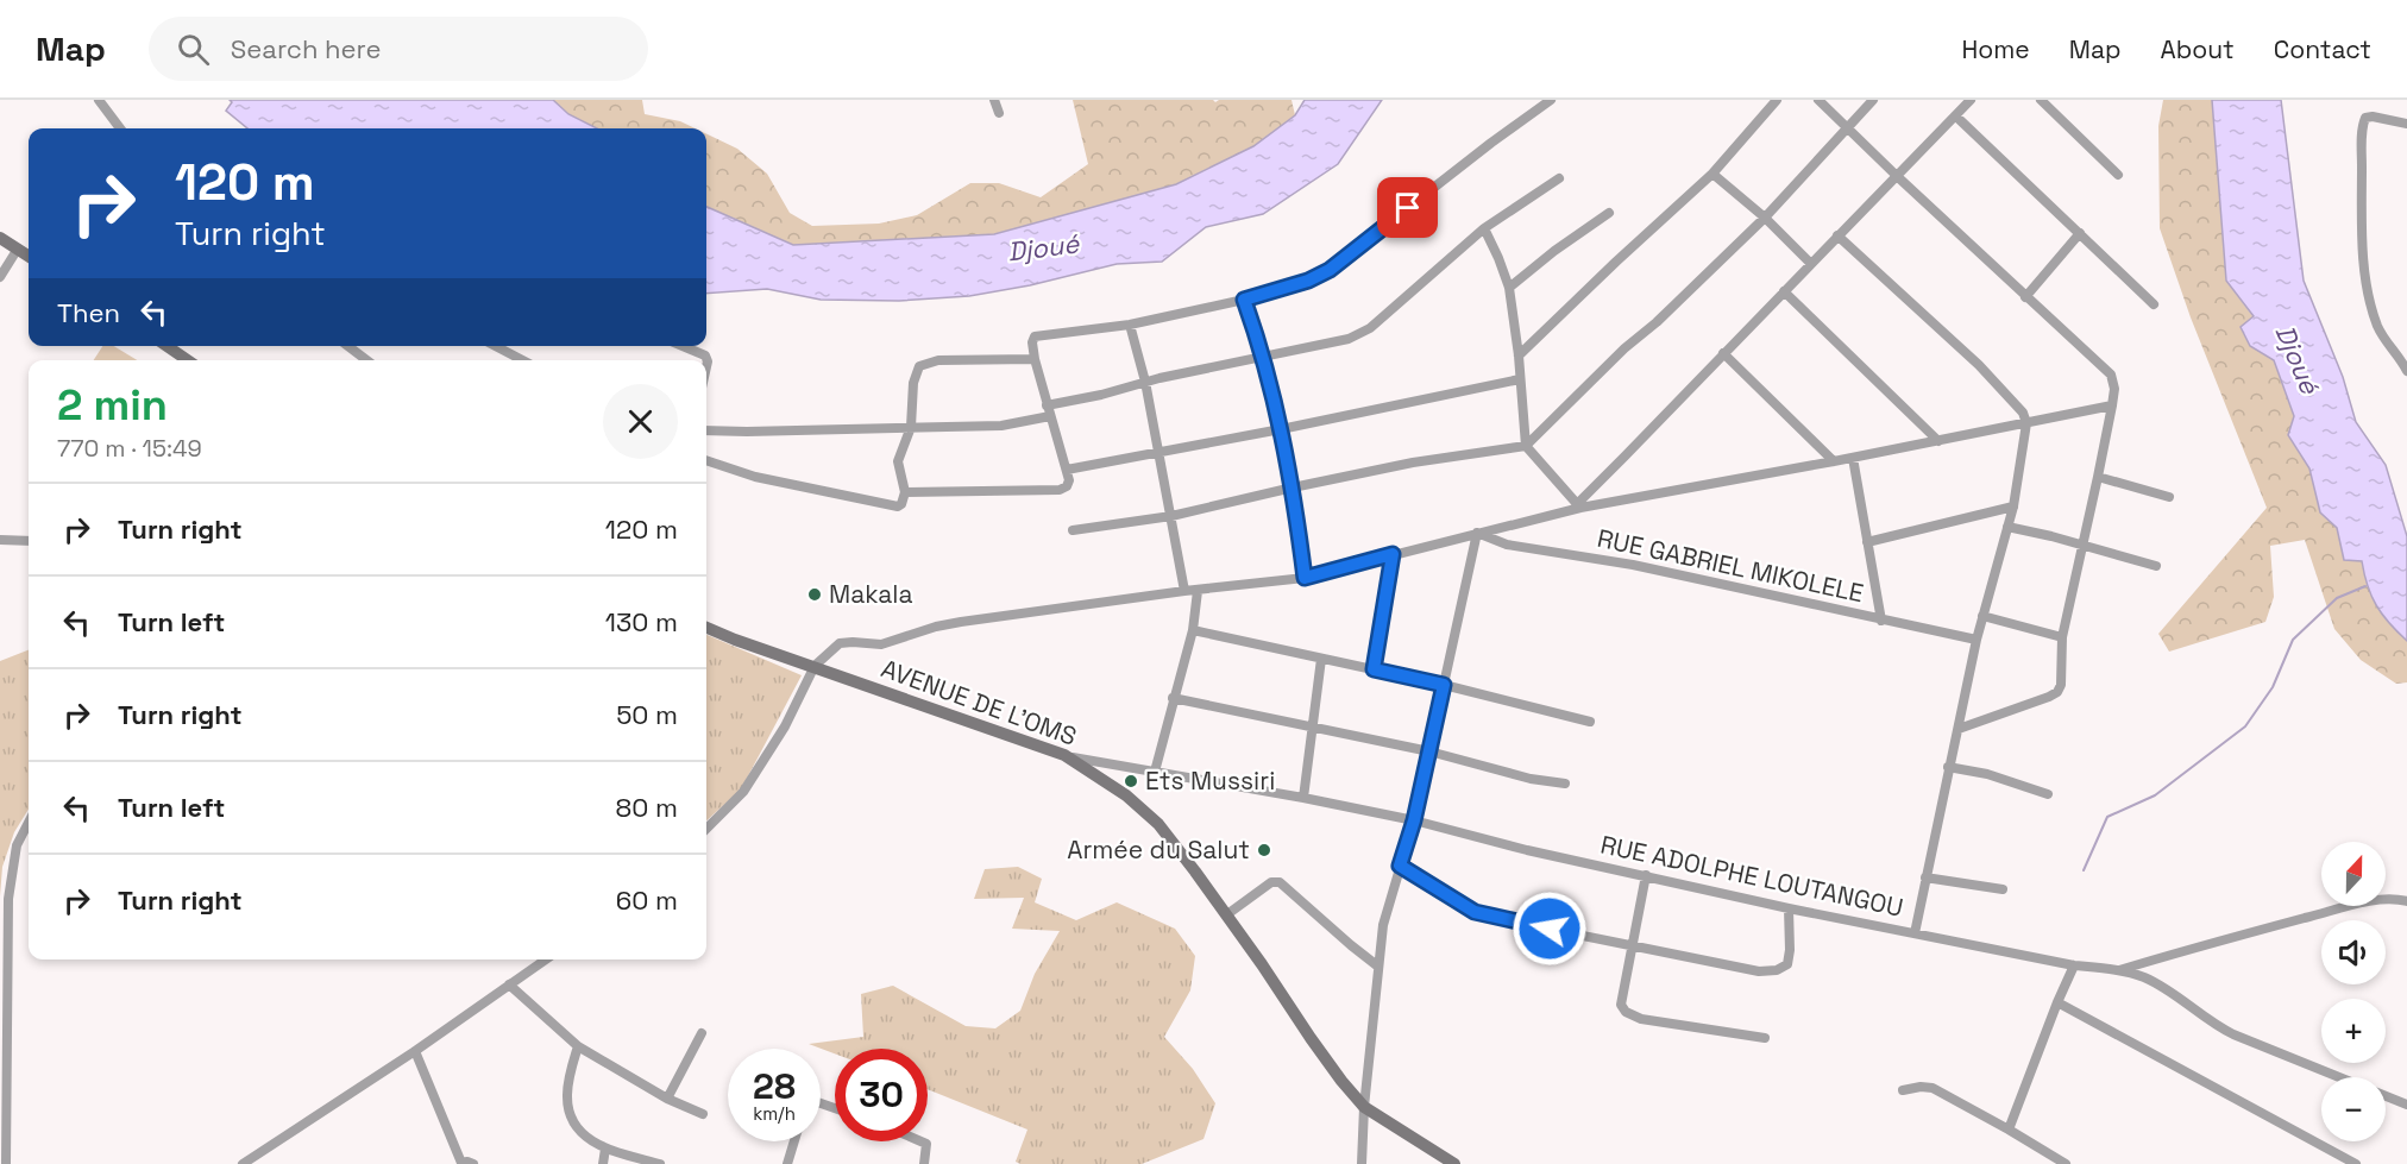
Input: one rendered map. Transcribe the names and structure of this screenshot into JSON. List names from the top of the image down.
{
  "streets": {
    "street": ["RUE GABRIEL MIKOLELE", "AVENUE DE L'OMS", "RUE ADOLPHE LOUTANGOU"]
  },
  "crossings": [
    ["AVENUE DE L'OMS", "RUE ADOLPHE LOUTANGOU"]
  ],
  "water": ["Djoué"],
  "places": ["Makala", "Ets Mussiri", "Armée du Salut"],
  "north": "top",
  "page": {
    "header": "Map",
    "search": "Search here",
    "nav": [
      "Home",
      "Map",
      "About",
      "Contact"
    ],
    "turn": ["120 m", "Turn right"],
    "then": "Then",
    "heading": ["2 min", "770 m · 15:49"],
    "list": [
      {
        "name": "Turn right",
        "value": "120 m"
      },
      {
        "name": "Turn left",
        "value": "130 m"
      },
      {
        "name": "Turn right",
        "value": "50 m"
      },
      {
        "name": "Turn left",
        "value": "80 m"
      },
      {
        "name": "Turn right",
        "value": "60 m"
      }
    ],
    "map_buttons": ["+", "−"],
    "speed": "28 km/h",
    "limit": "30"
  }
}
